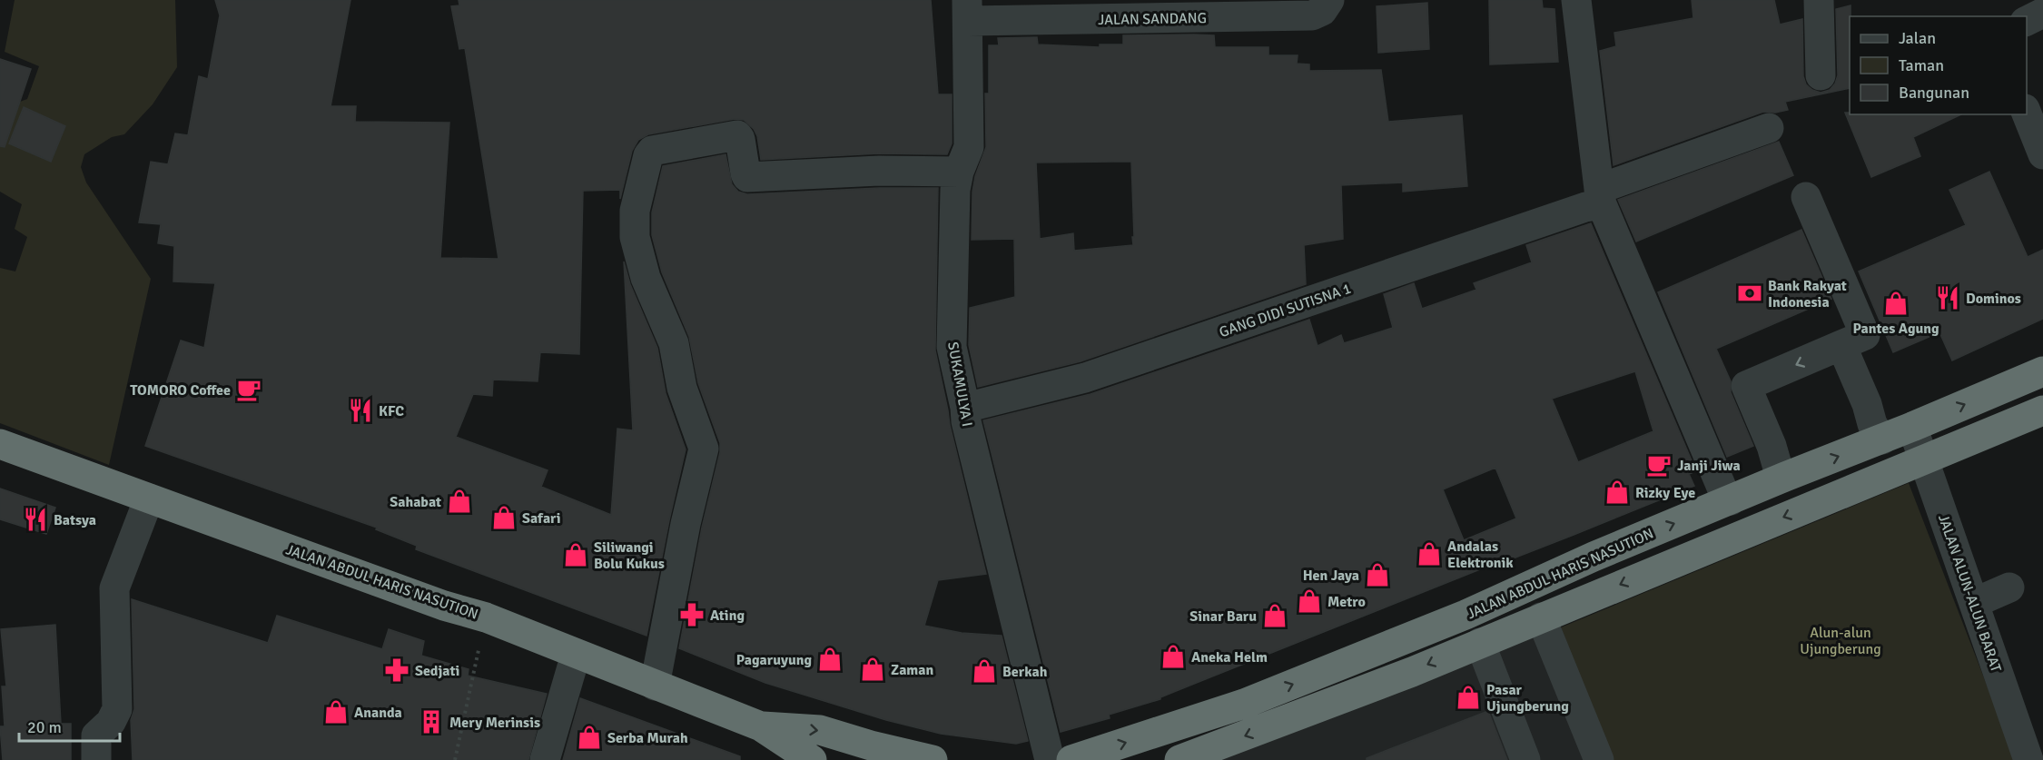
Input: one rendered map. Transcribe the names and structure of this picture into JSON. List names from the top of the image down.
{
  "streets": {
    "highway": ["JALAN ABDUL HARIS NASUTION"],
    "street": [
      "JALAN SANDANG",
      "GANG DIDI SUTISNA 1",
      "SUKAMULYA I",
      "JALAN ALUN-ALUN BARAT"
    ]
  },
  "crossings": [
    ["JALAN SANDANG", "SUKAMULYA I"],
    ["GANG DIDI SUTISNA 1", "SUKAMULYA I"],
    ["JALAN ABDUL HARIS NASUTION", "JALAN ALUN-ALUN BARAT"]
  ],
  "parks": ["Alun-alun Ujungberung"],
  "places": {
    "bank": ["Bank Rakyat Indonesia"],
    "restaurant": ["Dominos", "KFC", "Batsya"],
    "shop": [
      "Pantes Agung",
      "Rizky Eye",
      "Sahabat",
      "Safari",
      "Andalas Elektronik",
      "Siliwangi Bolu Kukus",
      "Hen Jaya",
      "Metro",
      "Sinar Baru",
      "Aneka Helm",
      "Pagaruyung",
      "Zaman",
      "Berkah",
      "Pasar Ujungberung",
      "Ananda",
      "Serba Murah"
    ],
    "cafe": ["TOMORO Coffee", "Janji Jiwa"],
    "pharmacy": ["Ating", "Sedjati"],
    "building": ["Mery Merinsis"]
  },
  "legend": ["Jalan", "Taman", "Bangunan"],
  "scale_bar": "20 m"
}
